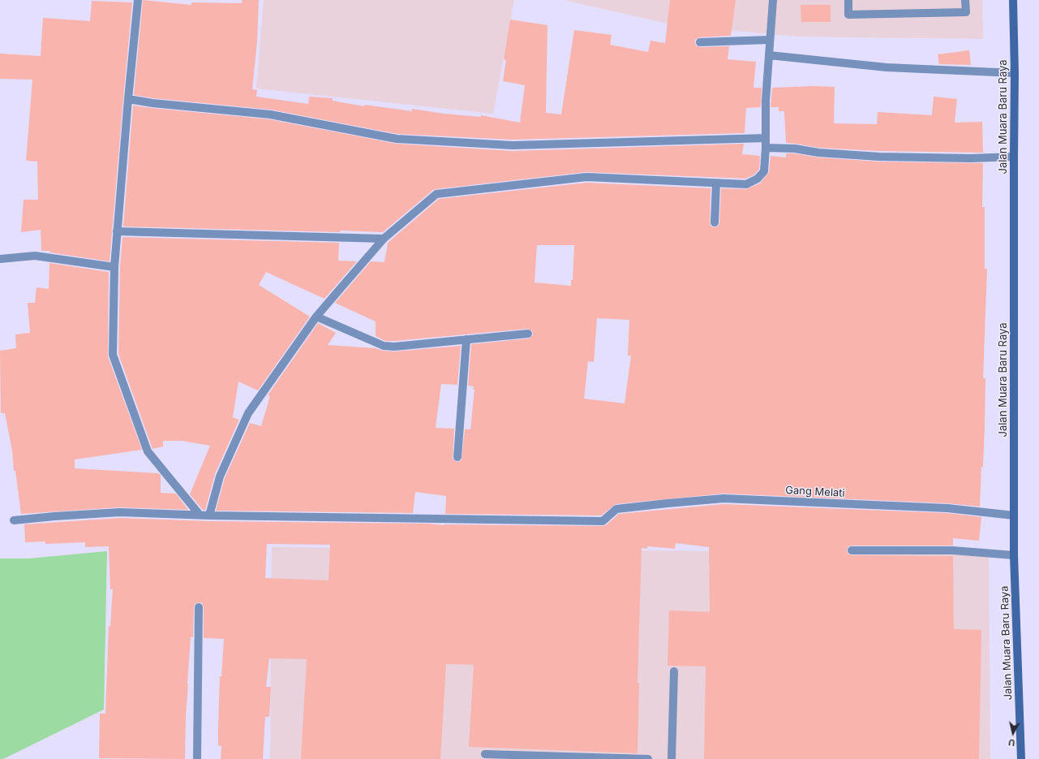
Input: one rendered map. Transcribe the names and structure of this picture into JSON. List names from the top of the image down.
{
  "streets": {
    "street": ["Jalan Muara Baru Raya", "Gang Melati"]
  },
  "crossings": [
    ["Jalan Muara Baru Raya", "Gang Melati"]
  ],
  "north": "bottom"
}
